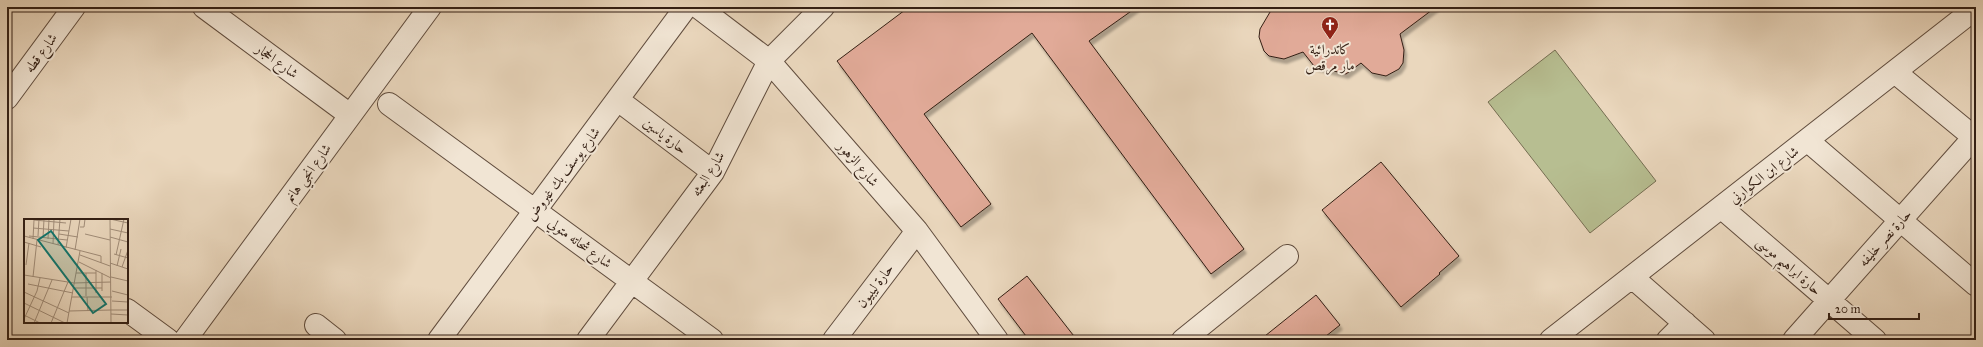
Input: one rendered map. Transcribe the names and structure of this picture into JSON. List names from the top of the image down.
{
  "streets": {
    "street": [
      "شارع قطه",
      "شارع الحجار",
      "حارة ياسين",
      "شارع الزهور",
      "شارع انجي هانم",
      "شارع يوسف بك غيروض",
      "شارع البعثه",
      "شارع ابن الكوارني",
      "حارة نصر خليفه",
      "شارع شحاته متولي",
      "حارة ابراهيم موسى",
      "حارة ليبيون"
    ]
  },
  "crossings": [
    ["شارع الحجار", "شارع انجي هانم"],
    ["حارة ياسين", "شارع يوسف بك غيروض"],
    ["حارة ياسين", "شارع البعثه"],
    ["شارع الزهور", "شارع البعثه"],
    ["شارع الزهور", "حارة ليبيون"],
    ["شارع يوسف بك غيروض", "شارع شحاته متولي"],
    ["شارع البعثه", "شارع شحاته متولي"],
    ["شارع ابن الكوارني", "حارة ابراهيم موسى"],
    ["حارة نصر خليفه", "حارة ابراهيم موسى"]
  ],
  "places": {
    "church": ["كاتدرائية مار مرقص"]
  },
  "scale_bar": "20 m"
}
